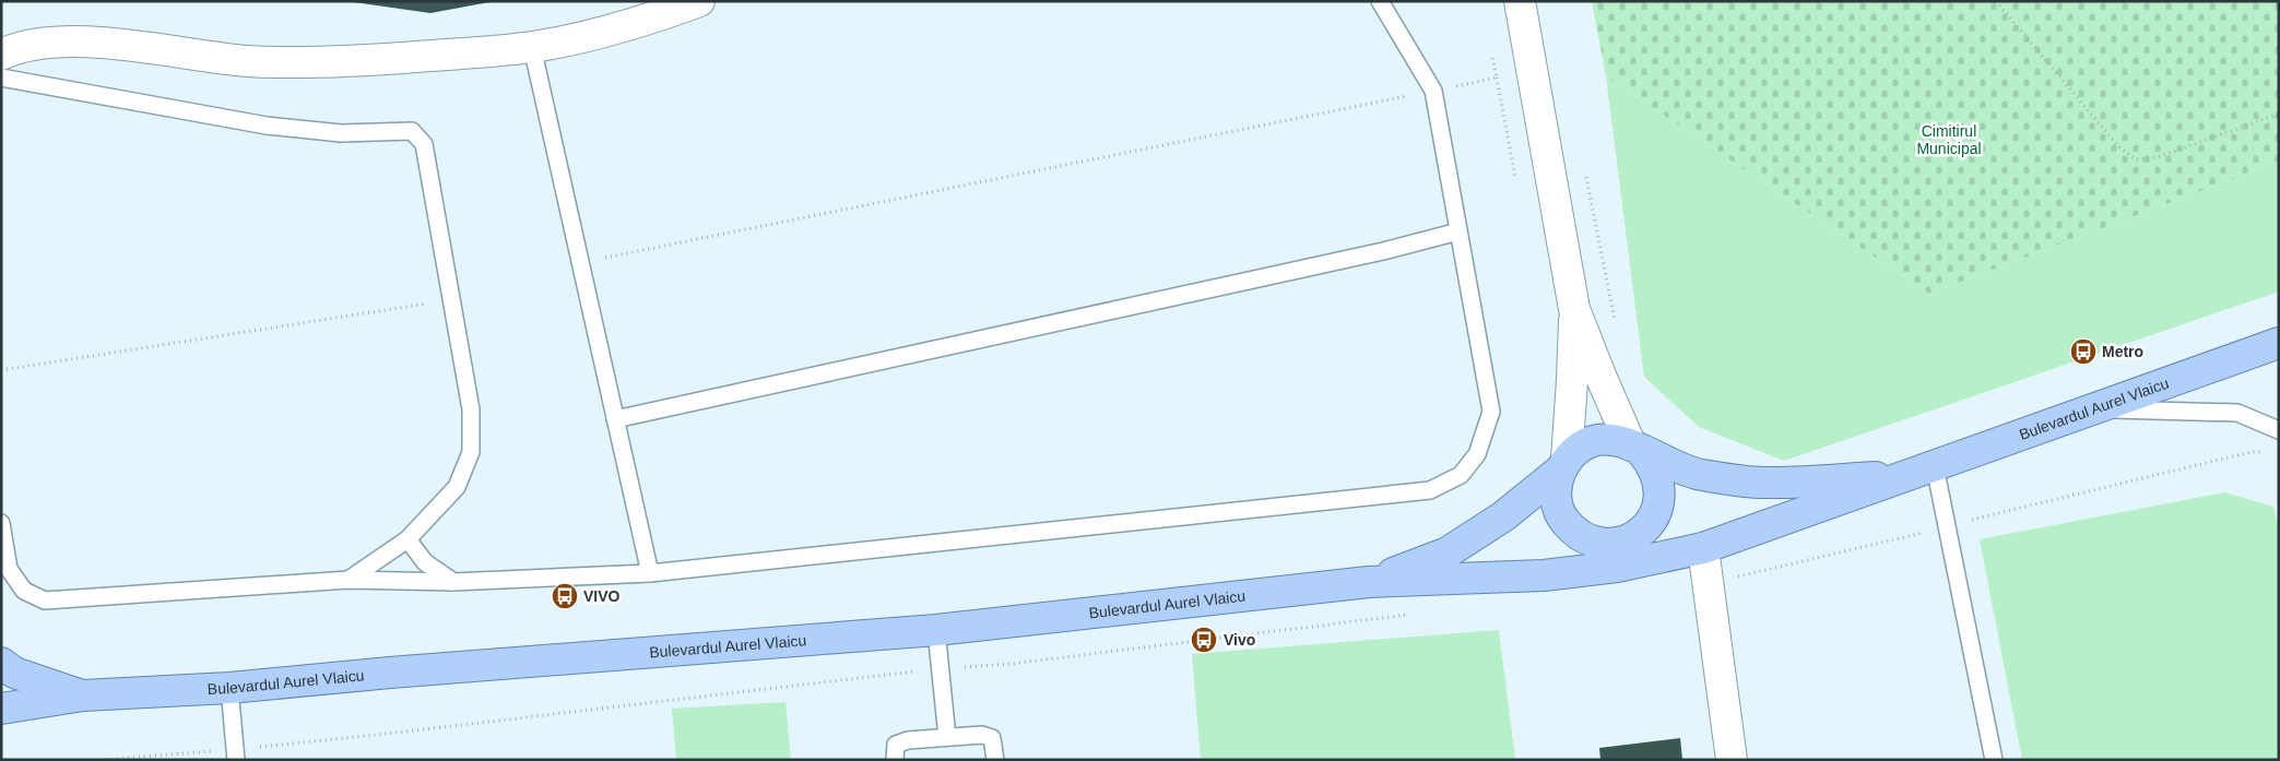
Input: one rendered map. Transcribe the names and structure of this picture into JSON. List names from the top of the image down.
{
  "streets": {
    "main road": ["Bulevardul Aurel Vlaicu"]
  },
  "parks": ["Cimitirul Municipal"],
  "places": {
    "bus stop": ["Metro", "VIVO", "Vivo"]
  }
}
